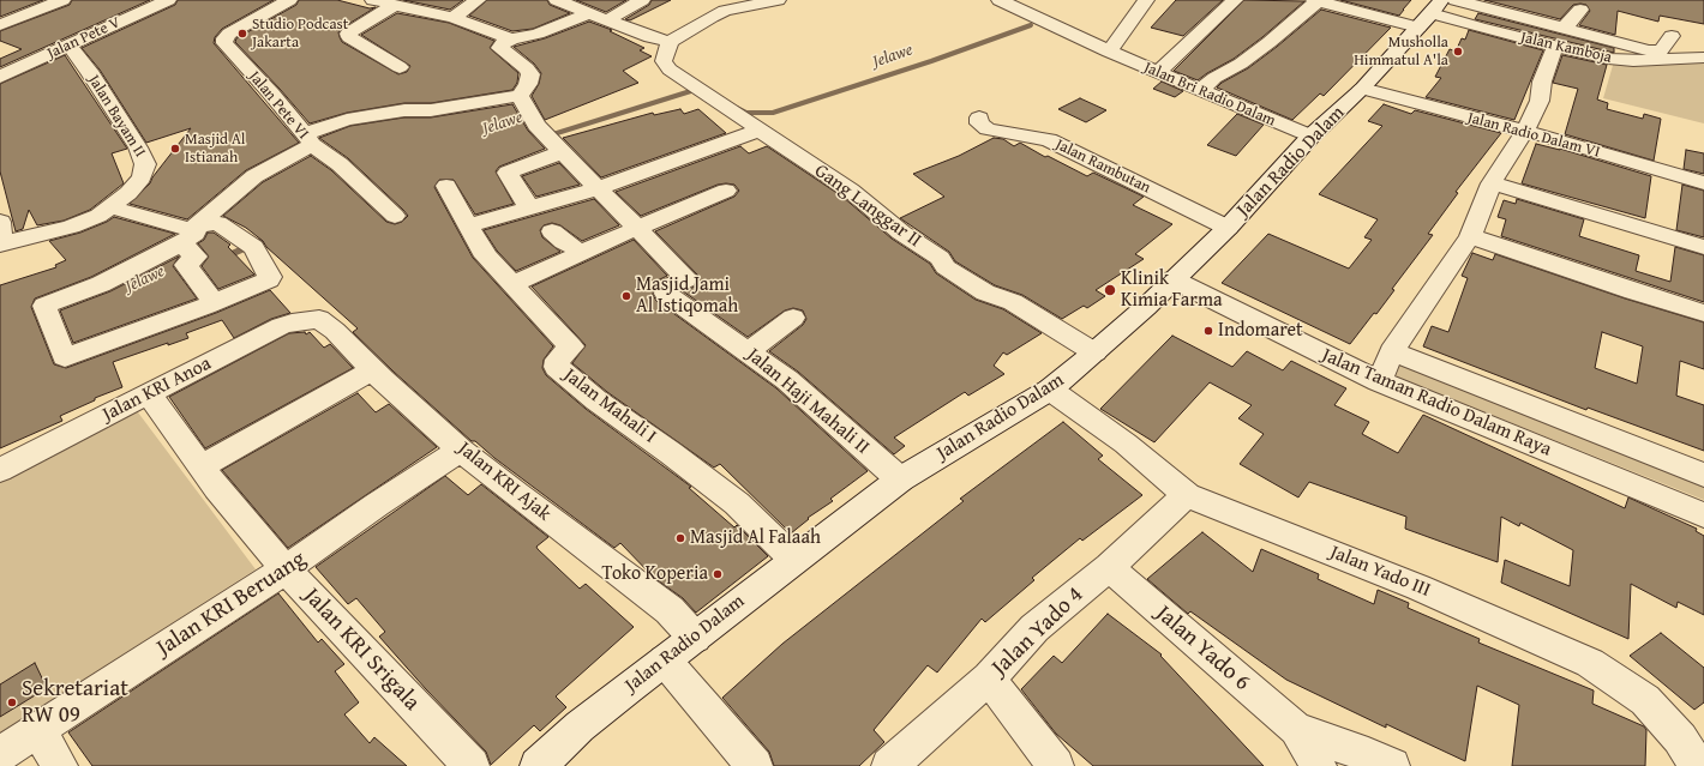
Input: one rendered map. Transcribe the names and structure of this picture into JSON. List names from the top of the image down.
{
  "streets": {
    "street": [
      "Jalan Pete V",
      "Jalan Kamboja",
      "Jalan Bri Radio Dalam",
      "Jalan Pete VI",
      "Jalan Bayam II",
      "Jalan Radio Dalam VI",
      "Jalan Radio Dalam",
      "Jalan Rambutan",
      "Gang Langgar II",
      "Jalan KRI Anoa",
      "Jalan Haji Mahali II",
      "Jalan Taman Radio Dalam Raya",
      "Jalan Mahali I",
      "Jalan KRI Ajak",
      "Jalan Yado III",
      "Jalan KRI Beruang",
      "Jalan Yado 4",
      "Jalan Yado 6",
      "Jalan KRI Srigala"
    ]
  },
  "crossings": [
    ["Jalan Pete V", "Jalan Bayam II"],
    ["Jalan Kamboja", "Jalan Radio Dalam"],
    ["Jalan Bri Radio Dalam", "Jalan Radio Dalam"],
    ["Jalan Radio Dalam VI", "Jalan Radio Dalam"],
    ["Jalan Radio Dalam", "Jalan Rambutan"],
    ["Jalan Radio Dalam", "Gang Langgar II"],
    ["Jalan Radio Dalam", "Jalan Haji Mahali II"],
    ["Jalan Radio Dalam", "Jalan Taman Radio Dalam Raya"],
    ["Jalan Radio Dalam", "Jalan Mahali I"],
    ["Jalan Radio Dalam", "Jalan KRI Ajak"],
    ["Jalan Radio Dalam", "Jalan Yado III"],
    ["Jalan KRI Anoa", "Jalan KRI Ajak"],
    ["Jalan KRI Anoa", "Jalan KRI Srigala"],
    ["Jalan KRI Ajak", "Jalan KRI Beruang"],
    ["Jalan Yado III", "Jalan Yado 4"],
    ["Jalan KRI Beruang", "Jalan KRI Srigala"],
    ["Jalan Yado 4", "Jalan Yado 6"]
  ],
  "water": ["Jelawe"],
  "places": [
    "Studio Podcast Jakarta",
    "Musholla Himmatul A'la",
    "Masjid Al Istianah",
    "Klinik Kimia Farma",
    "Masjid Jami Al Istiqomah",
    "Indomaret",
    "Masjid Al Falaah",
    "Toko Koperia",
    "Sekretariat RW 09"
  ]
}
